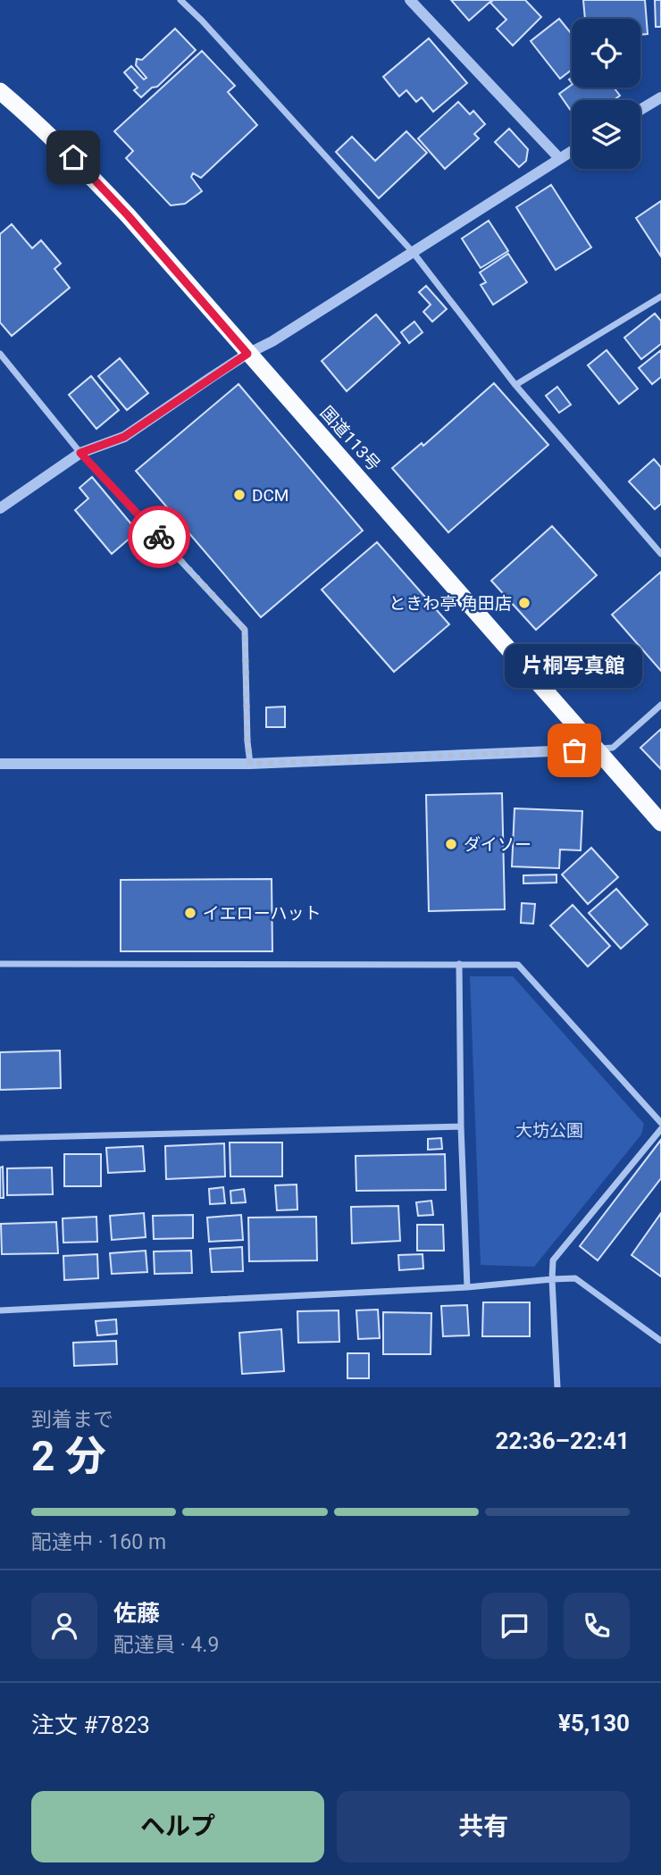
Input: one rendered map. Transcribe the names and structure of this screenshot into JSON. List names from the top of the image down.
{
  "streets": {
    "highway": ["国道113号"]
  },
  "parks": ["大坊公園"],
  "places": [
    "DCM",
    "ときわ亭 角田店",
    "片桐写真館",
    "ダイソー",
    "イエローハット"
  ],
  "page": {
    "bubble": "片桐写真館",
    "heading": ["2 分", "到着まで", "22:36–22:41"],
    "panel": [
      "佐藤",
      "配達員 · 4.9",
      "注文 #7823",
      "¥5,130"
    ],
    "bar": "配達中 · 160 m",
    "buttons": ["ヘルプ", "共有"]
  }
}
